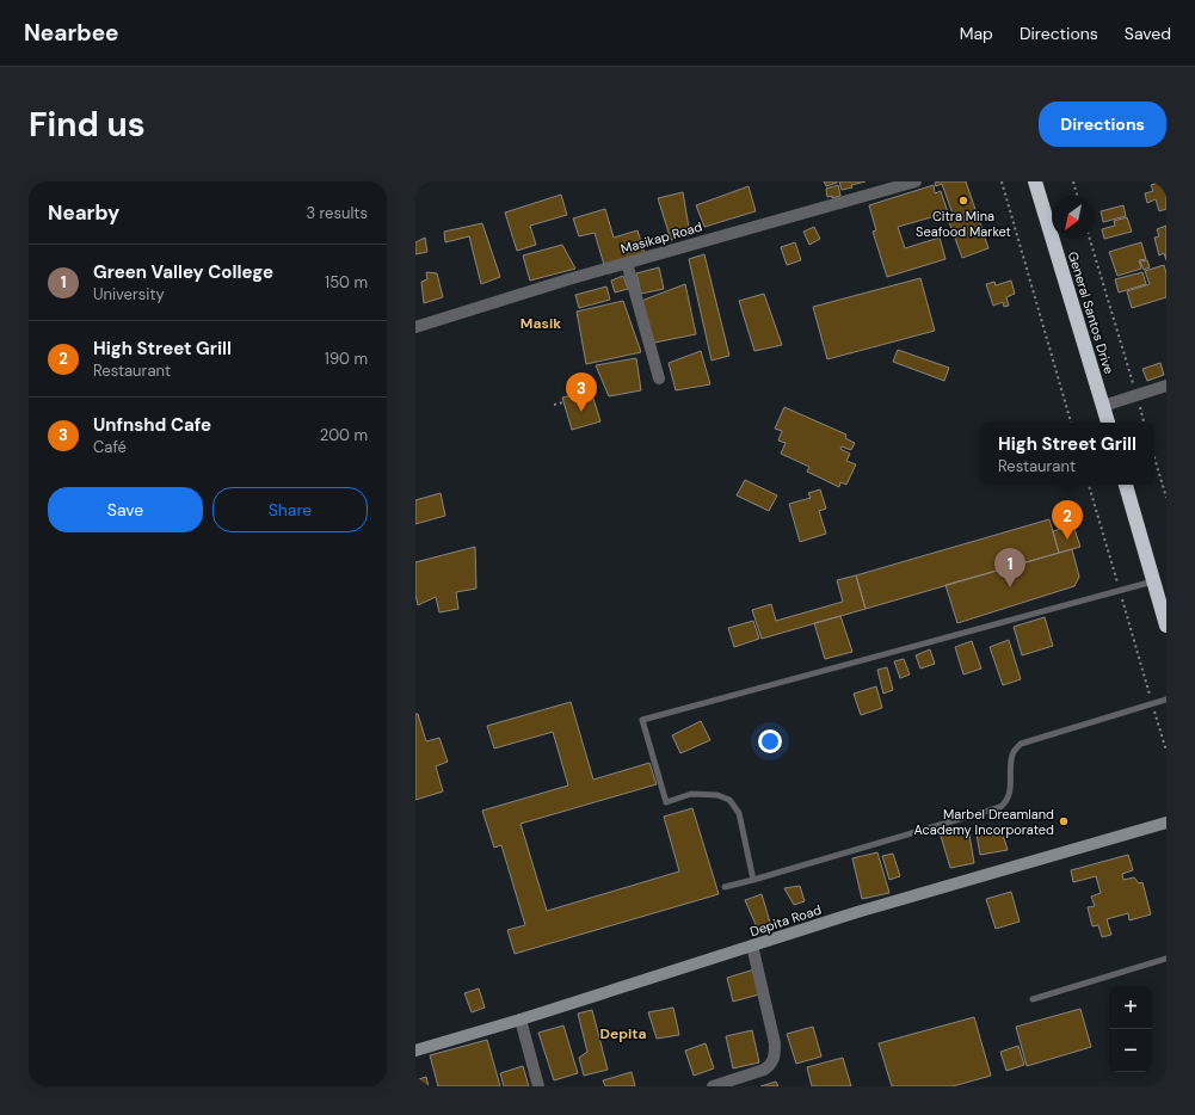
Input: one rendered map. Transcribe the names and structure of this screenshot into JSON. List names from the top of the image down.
{
  "streets": {
    "highway": ["General Santos Drive"],
    "street": ["Masikap Road", "Depita Road"]
  },
  "districts": ["Masik", "Depita"],
  "places": ["Citra Mina Seafood Market", "Marbel Dreamland Academy Incorporated"],
  "north": "bottom left",
  "page": {
    "header": "Nearbee",
    "nav": ["Map", "Directions", "Saved"],
    "buttons": [
      "Directions",
      ["Save", "Share"]
    ],
    "title": "Find us",
    "heading": ["Nearby", "3 results"],
    "list": [
      {
        "mark": "1",
        "name": "Green Valley College",
        "note": "University",
        "value": "150 m"
      },
      {
        "mark": "2",
        "name": "High Street Grill",
        "note": "Restaurant",
        "value": "190 m"
      },
      {
        "mark": "3",
        "name": "Unfnshd Cafe",
        "note": "Café",
        "value": "200 m"
      }
    ],
    "pins": ["3", "2", "1"],
    "popup": ["High Street Grill", "Restaurant"],
    "map_buttons": ["+", "−"]
  }
}
